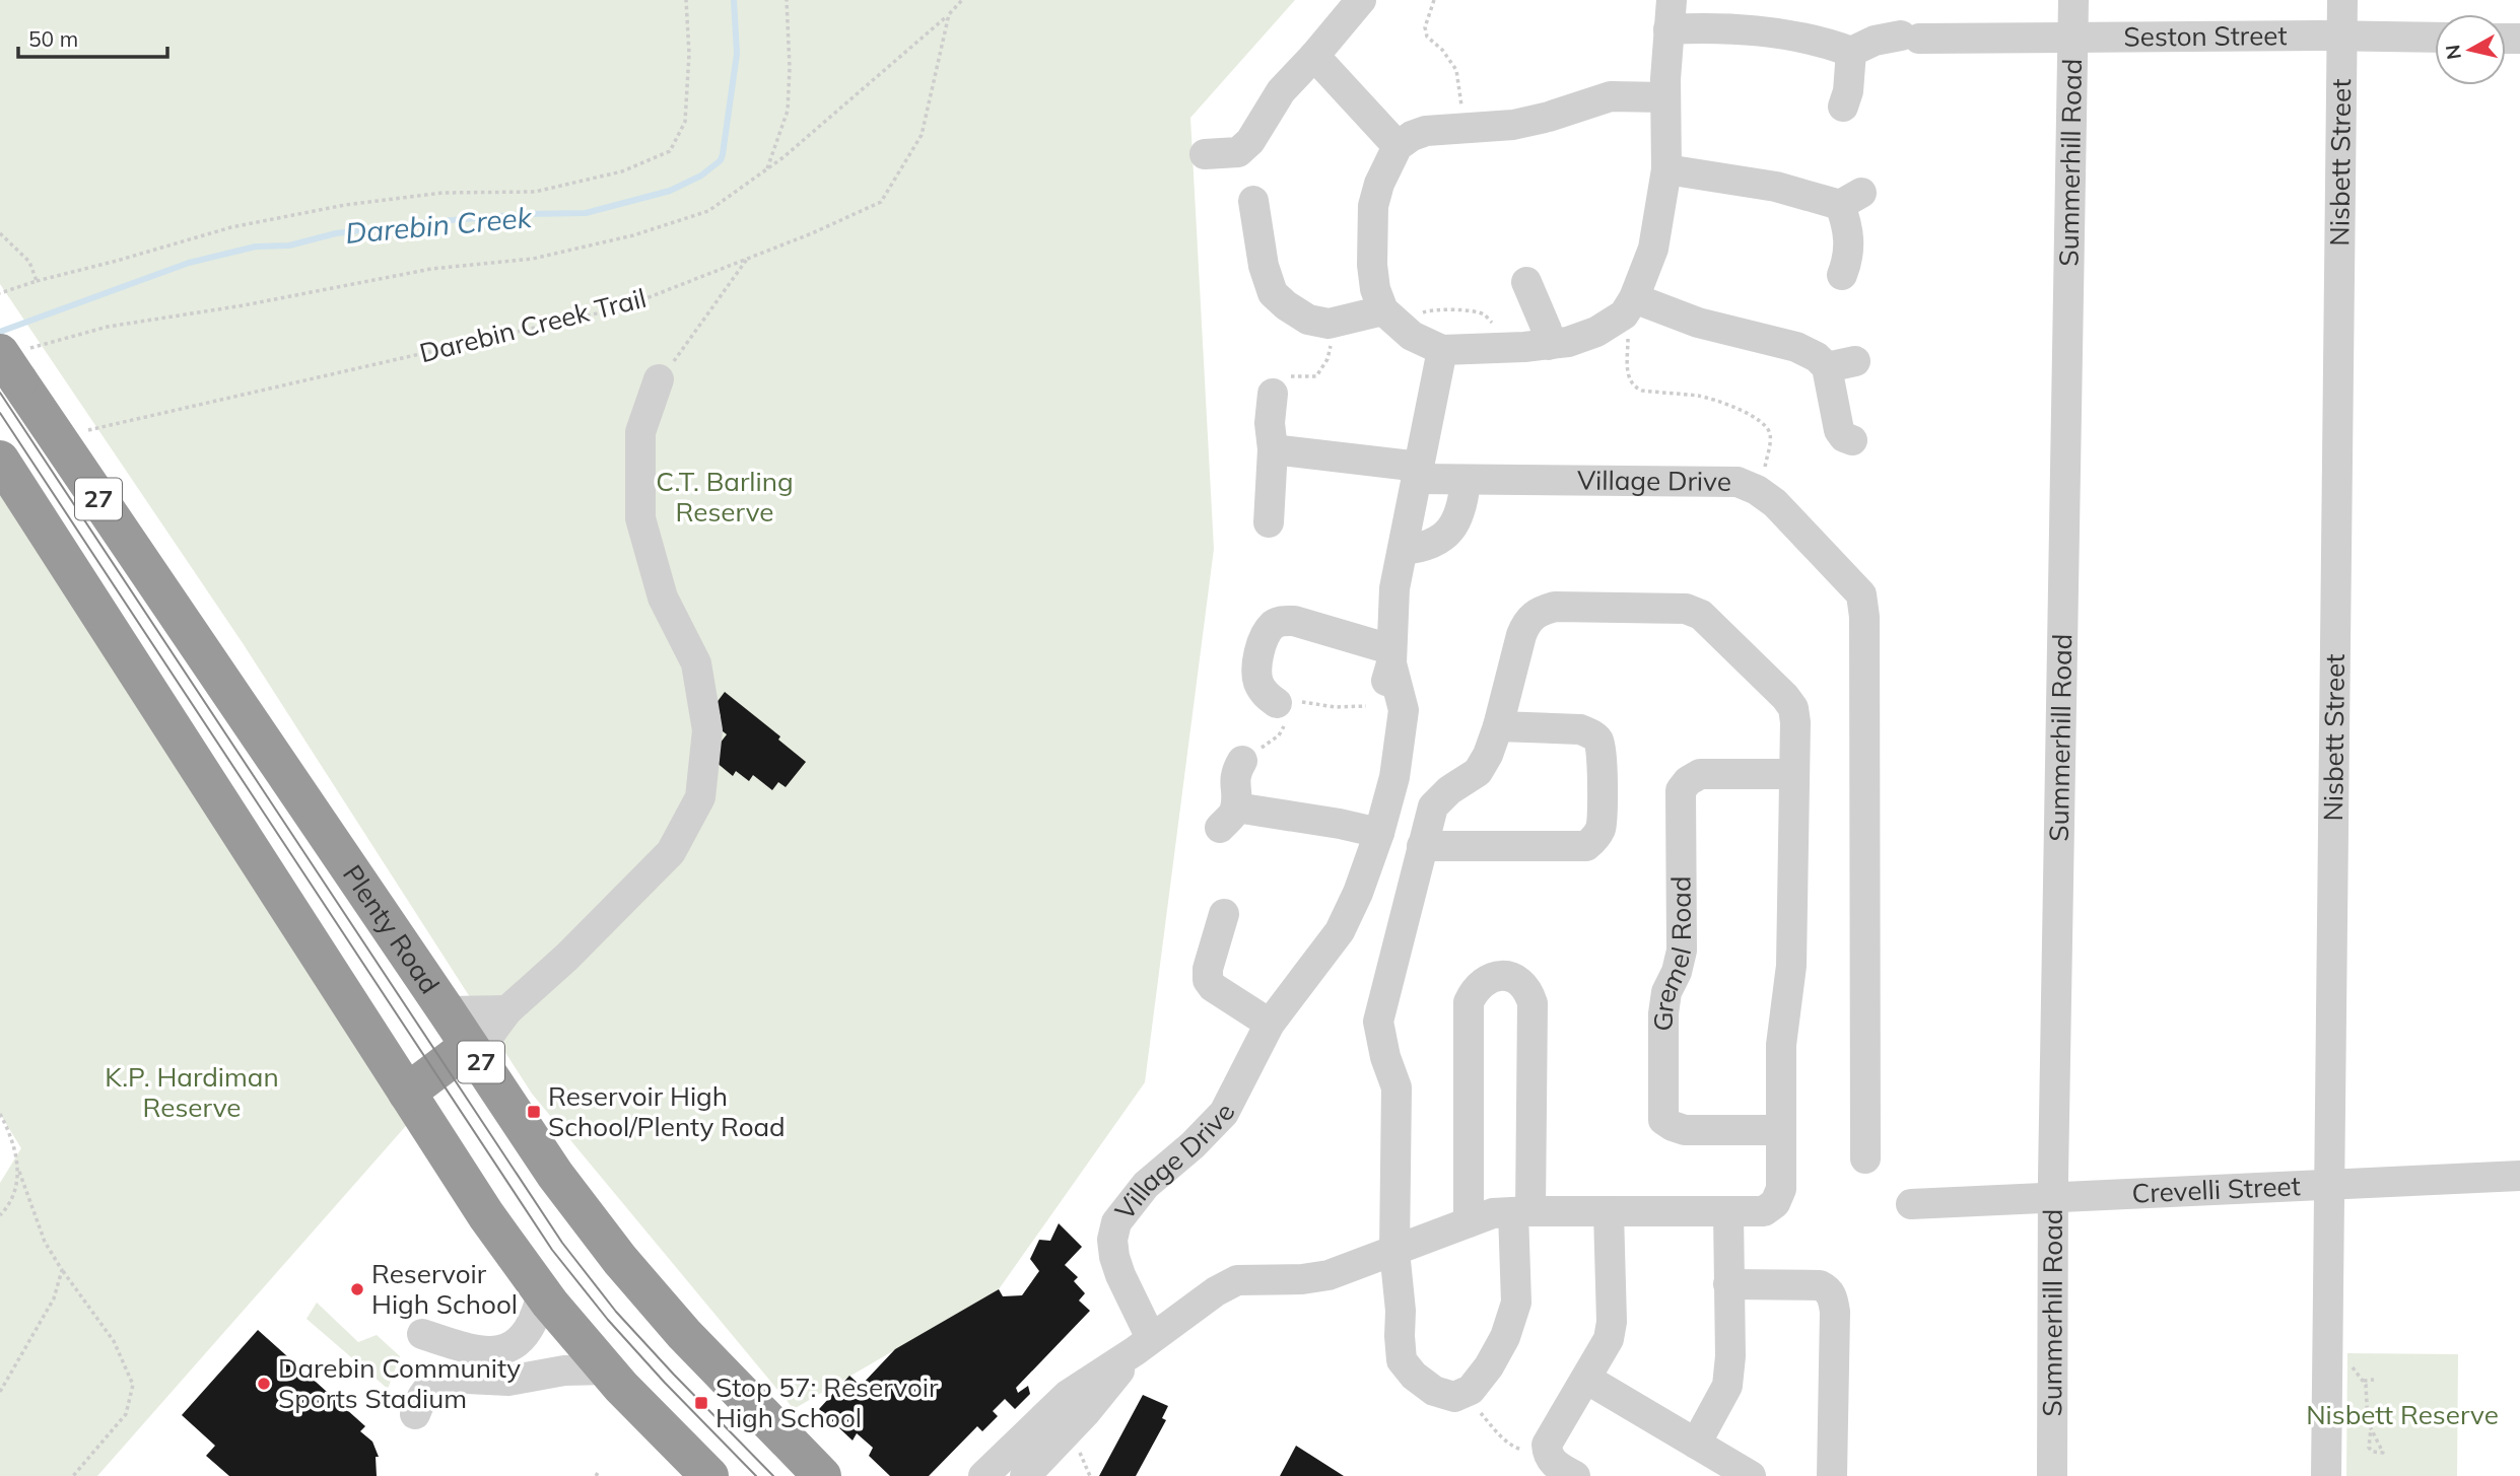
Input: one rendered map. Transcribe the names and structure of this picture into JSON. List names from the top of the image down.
{
  "streets": {
    "highway": ["27", "Plenty Road"],
    "street": [
      "Seston Street",
      "Summerhill Road",
      "Nisbett Street",
      "Village Drive",
      "Gremel Road",
      "Crevelli Street"
    ],
    "path": ["Darebin Creek Trail"]
  },
  "crossings": [
    ["Seston Street", "Summerhill Road"],
    ["Seston Street", "Nisbett Street"],
    ["Summerhill Road", "Crevelli Street"],
    ["Nisbett Street", "Crevelli Street"]
  ],
  "water": ["Darebin Creek"],
  "parks": ["C.T. Barling Reserve", "K.P. Hardiman Reserve", "Nisbett Reserve"],
  "places": {
    "transit": ["Reservoir High School/Plenty Road", "Stop 57: Reservoir High School"],
    "other": ["Reservoir High School", "Darebin Community Sports Stadium"]
  },
  "scale_bar": "50 m",
  "north": "left"
}
